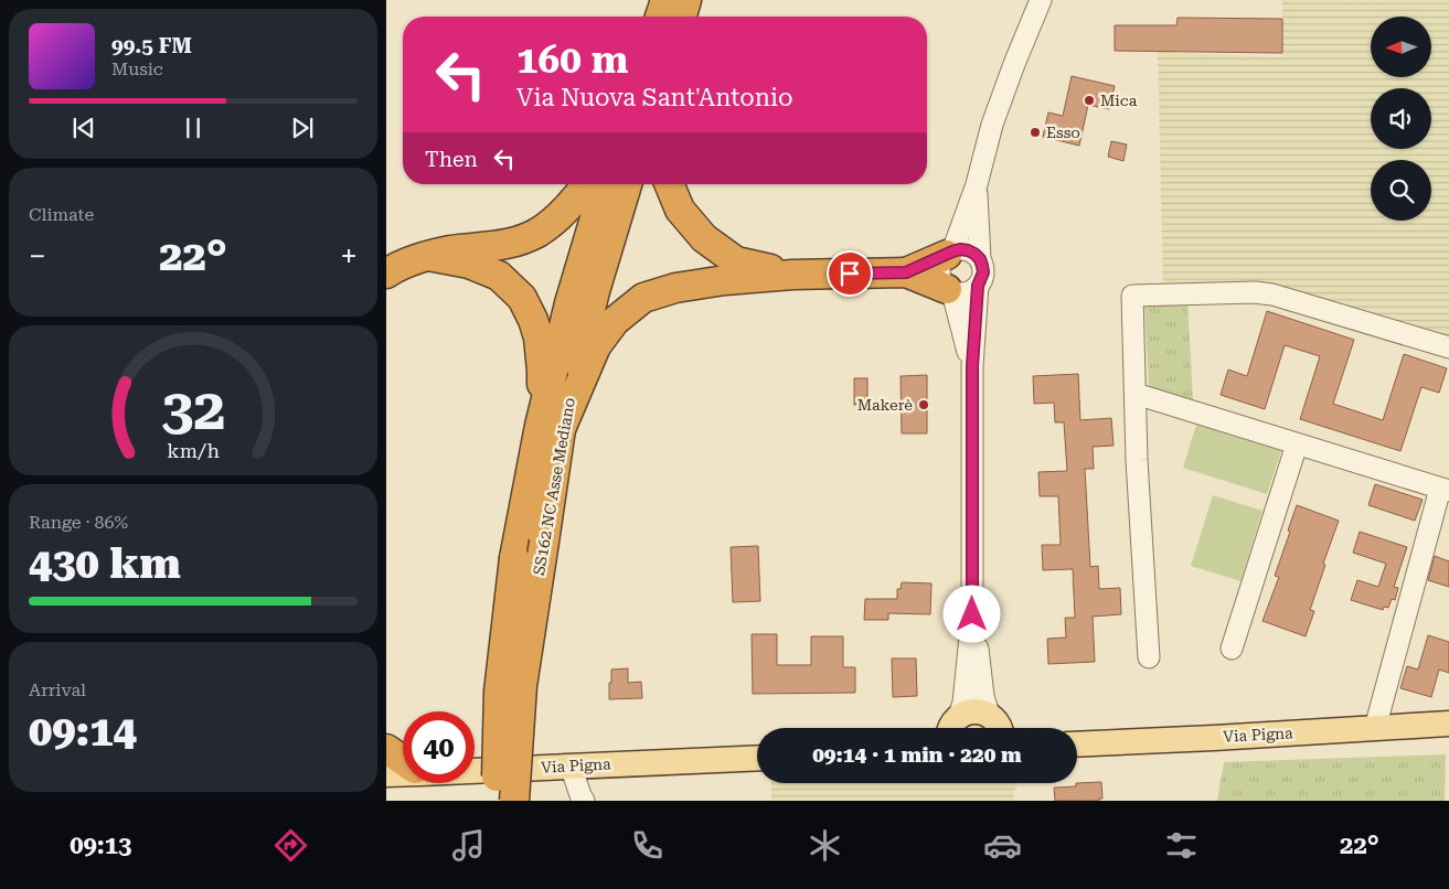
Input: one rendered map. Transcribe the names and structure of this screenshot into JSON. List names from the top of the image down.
{
  "streets": {
    "highway": ["SS162 NC Asse Mediano"],
    "main road": ["Via Pigna"]
  },
  "places": ["Mica", "Esso", "Makerè"],
  "north": "left",
  "page": {
    "turn": ["160 m", "Via Nuova Sant'Antonio"],
    "song": ["99.5 FM", "Music"],
    "then": "Then",
    "tile": [
      "Climate",
      ["Range · 86%", "430 km"],
      ["Arrival", "09:14"]
    ],
    "heat": ["−", "22°", "+"],
    "limit": "40",
    "trip": "09:14 · 1 min · 220 m",
    "tabs": ["09:13", "22°"],
    "gauge": ["32", "km/h"]
  }
}
